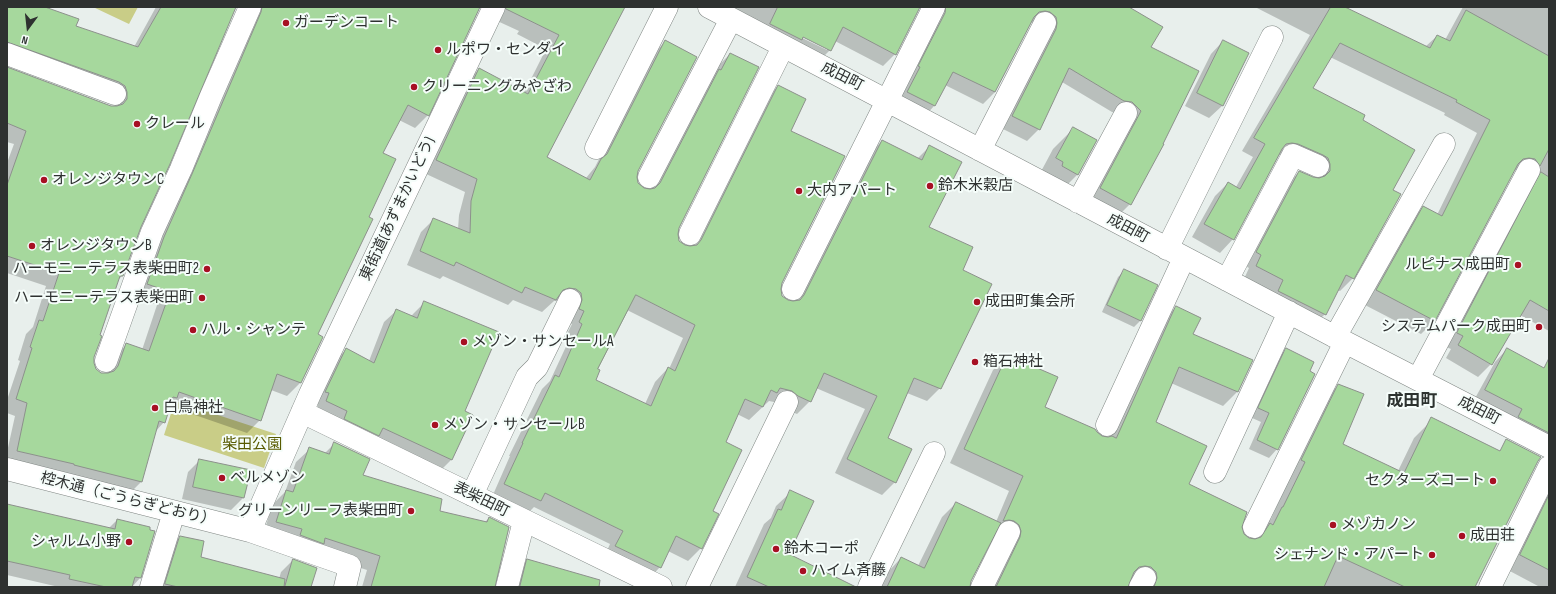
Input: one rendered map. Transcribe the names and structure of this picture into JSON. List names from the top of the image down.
{
  "streets": {
    "street": [
      "成田町",
      "東街道(あずまかいどう)",
      "椌木通（ごうらぎどおり）",
      "表柴田町"
    ]
  },
  "crossings": [
    ["東街道(あずまかいどう)", "椌木通（ごうらぎどおり）"],
    ["東街道(あずまかいどう)", "表柴田町"]
  ],
  "districts": ["成田町"],
  "parks": ["柴田公園"],
  "places": [
    "ガーデンコート",
    "ルポワ・センダイ",
    "クリーニングみやざわ",
    "クレール",
    "オレンジタウンC",
    "鈴木米穀店",
    "大内アパート",
    "オレンジタウンB",
    "ルピナス成田町",
    "ハーモニーテラス表柴田町2",
    "ハーモニーテラス表柴田町",
    "成田町集会所",
    "システムパーク成田町",
    "ハル・シャンテ",
    "メゾン・サンセールA",
    "箱石神社",
    "白鳥神社",
    "メゾン・サンセールB",
    "ベルメゾン",
    "セクターズコート",
    "グリーンリーフ表柴田町",
    "メゾカノン",
    "成田荘",
    "シャルム小野",
    "鈴木コーポ",
    "シェナンド・アパート",
    "ハイム斉藤"
  ],
  "north": "bottom"
}
